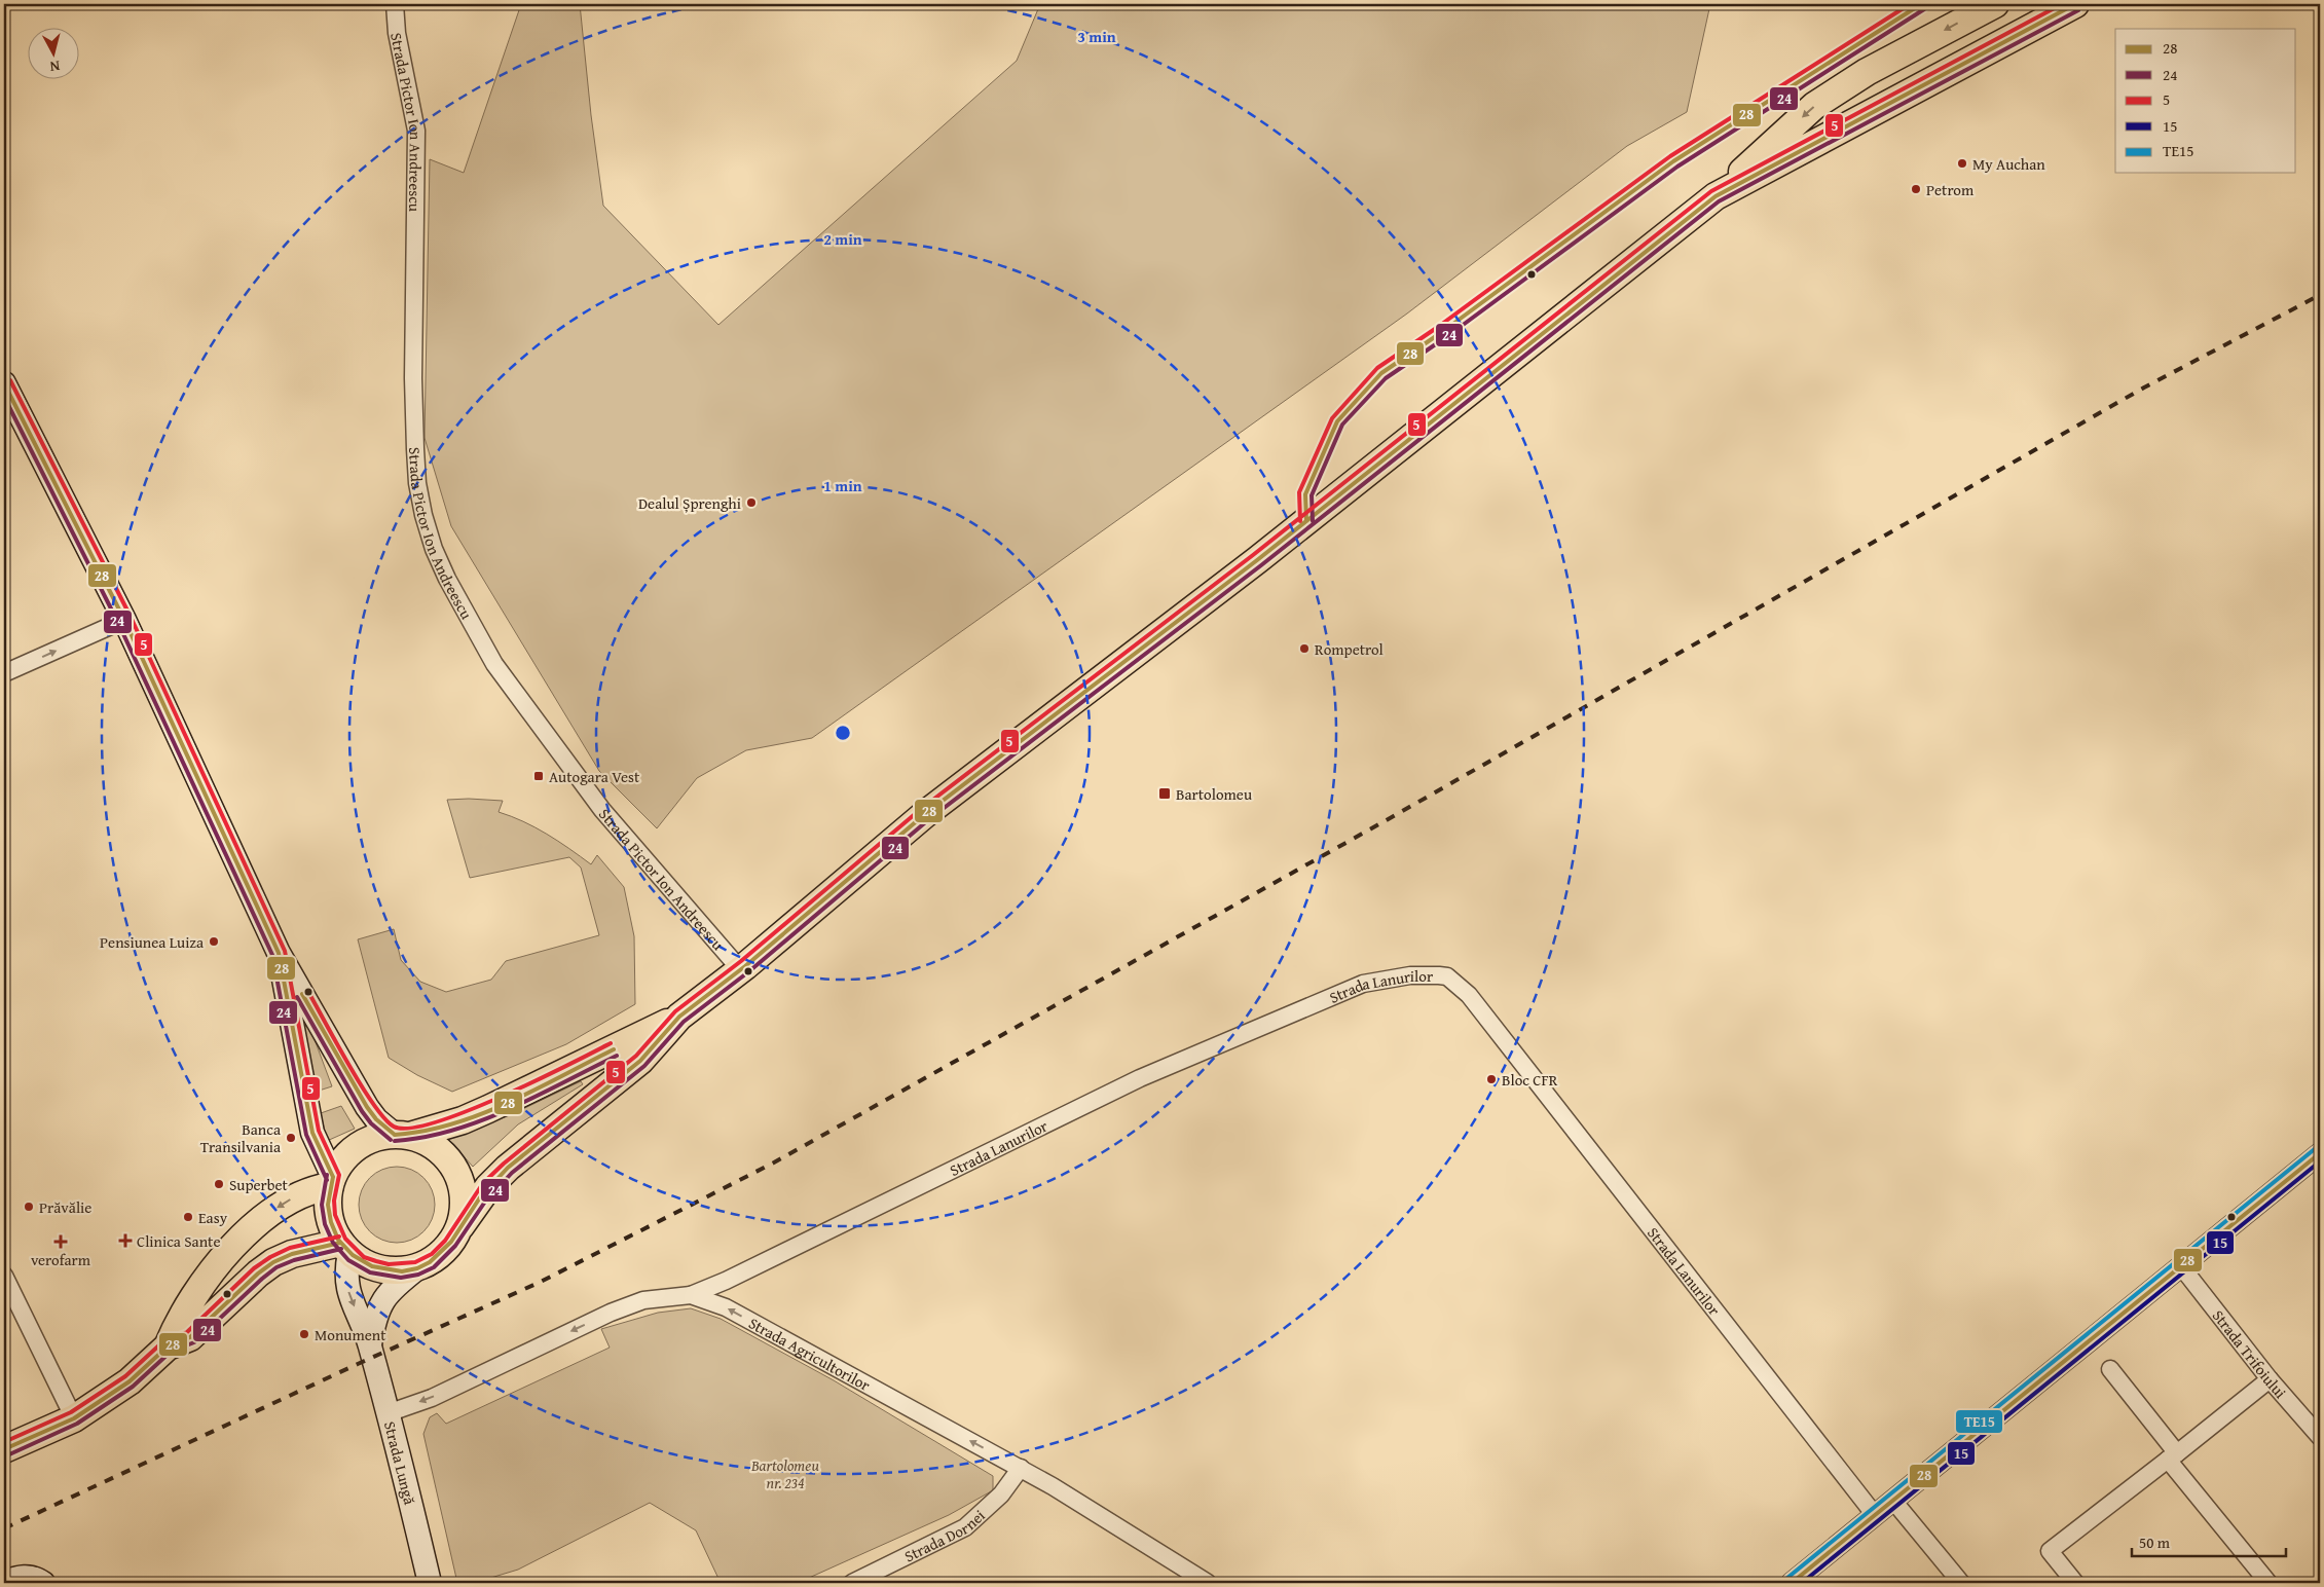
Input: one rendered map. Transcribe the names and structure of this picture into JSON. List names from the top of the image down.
{
  "streets": {
    "main road": ["Strada Lungă"],
    "street": [
      "Strada Pictor Ion Andreescu",
      "Strada Lanurilor",
      "Strada Agricultorilor",
      "Strada Trifoiului",
      "Strada Dornei"
    ]
  },
  "crossings": [
    ["Strada Lanurilor", "Strada Agricultorilor"],
    ["Strada Agricultorilor", "Strada Lungă"],
    ["Strada Agricultorilor", "Strada Dornei"]
  ],
  "one_way": ["Strada Agricultorilor"],
  "parks": ["Bartolomeu nr. 234"],
  "places": {
    "other": [
      "My Auchan",
      "Petrom",
      "Dealul Șprenghi",
      "Rompetrol",
      "Pensiunea Luiza",
      "Bloc CFR",
      "Banca Transilvania",
      "Superbet",
      "Prăvălie",
      "Easy",
      "Monument"
    ],
    "transit": ["Autogara Vest", "Bartolomeu"],
    "health": ["Clinica Sante", "verofarm"]
  },
  "lines": [
    "transit line 28",
    "transit line 5",
    "transit line 24",
    "transit line TE15",
    "transit line 15"
  ],
  "legend": [
    "28",
    "24",
    "5",
    "15",
    "TE15"
  ],
  "scale_bar": "50 m",
  "north": "bottom",
  "rings": ["3 min", "2 min", "1 min"]
}
